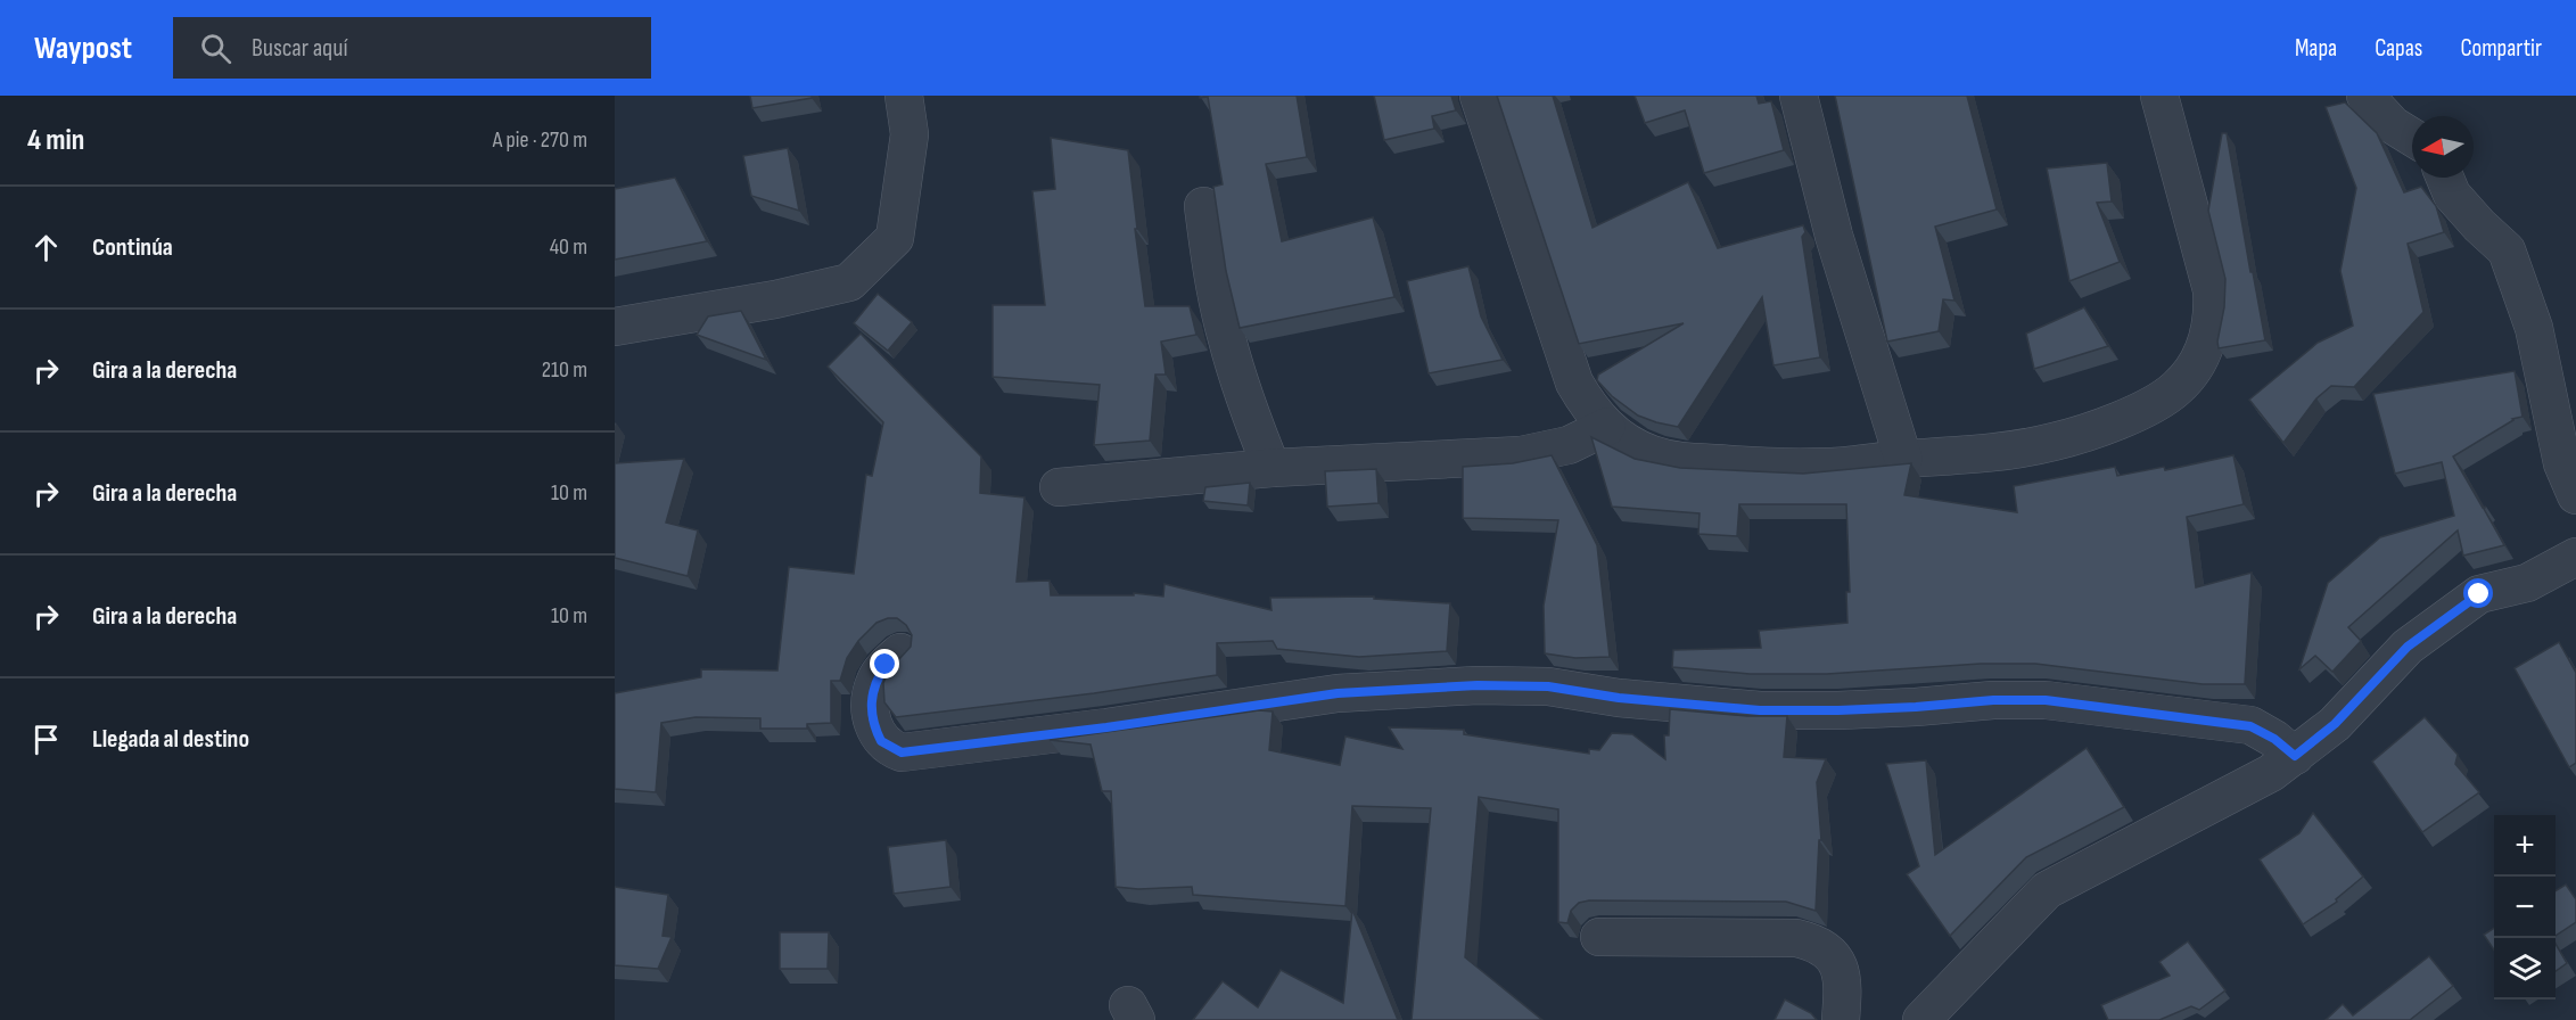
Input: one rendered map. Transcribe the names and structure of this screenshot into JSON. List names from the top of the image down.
{
  "north": "left",
  "page": {
    "header": "Waypost",
    "search": "Buscar aquí",
    "nav": ["Mapa", "Capas", "Compartir"],
    "heading": ["4 min", "A pie · 270 m"],
    "list": [
      ["Continúa", "40 m"],
      ["Gira a la derecha", "210 m"],
      ["Gira a la derecha", "10 m"],
      ["Gira a la derecha", "10 m"],
      "Llegada al destino"
    ],
    "map_buttons": ["+", "−"]
  }
}
